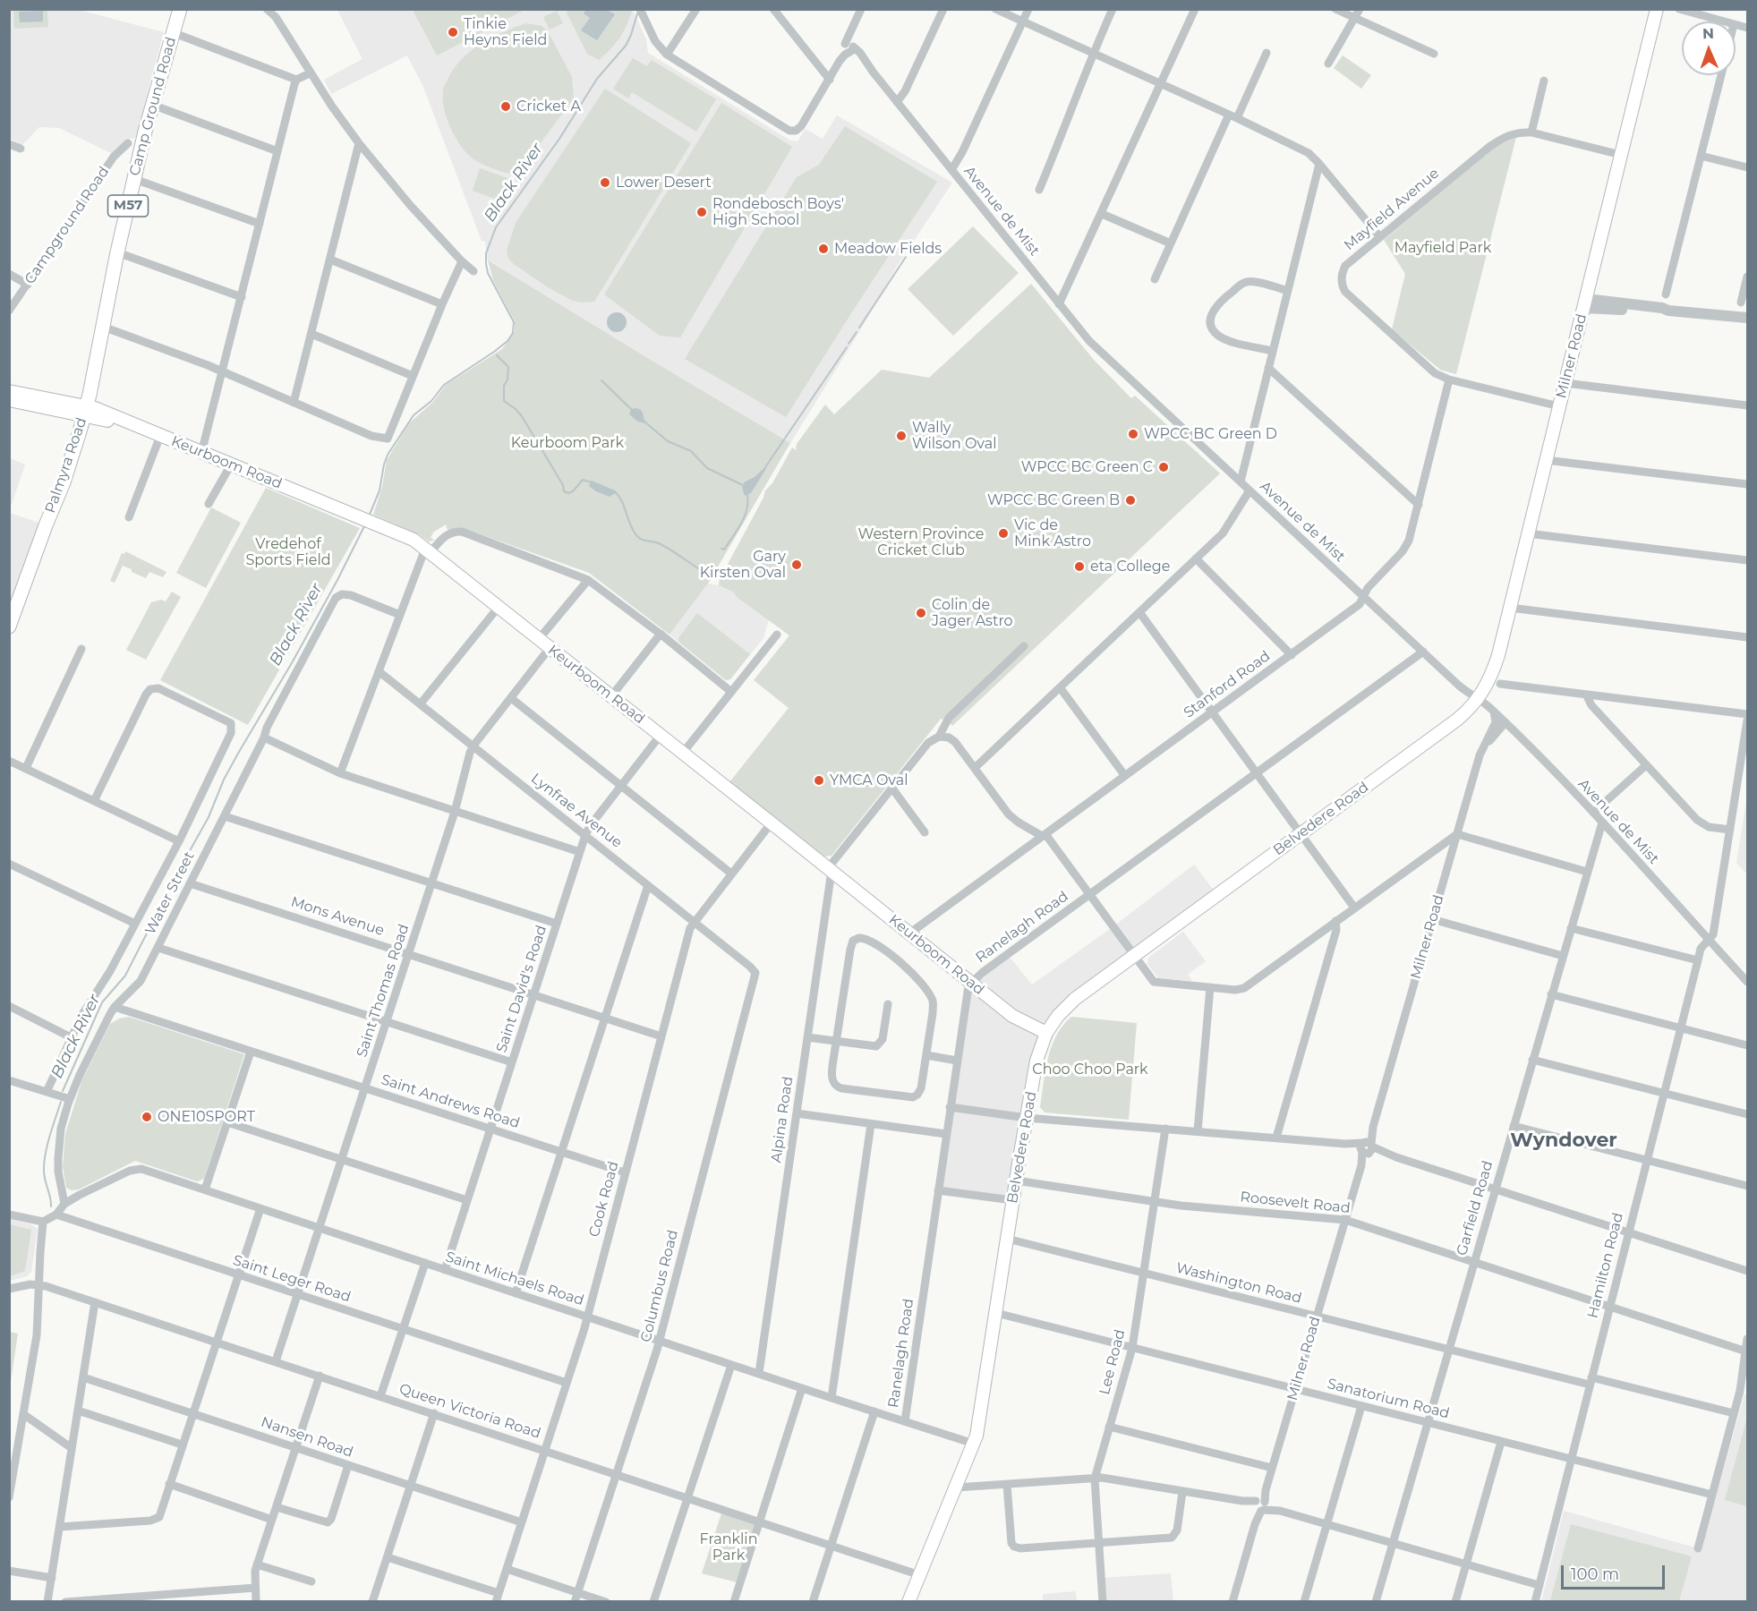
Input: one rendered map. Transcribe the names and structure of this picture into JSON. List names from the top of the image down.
{
  "streets": {
    "main road": [
      "Camp Ground Road",
      "M57",
      "Milner Road",
      "Keurboom Road",
      "Palmyra Road",
      "Belvedere Road"
    ],
    "street": [
      "Mayfield Avenue",
      "Avenue de Mist",
      "Campground Road",
      "Stanford Road",
      "Lynfrae Avenue",
      "Water Street",
      "Mons Avenue",
      "Ranelagh Road",
      "Saint David's Road",
      "Saint Thomas Road",
      "Saint Andrews Road",
      "Alpina Road",
      "Cook Road",
      "Roosevelt Road",
      "Garfield Road",
      "Hamilton Road",
      "Saint Leger Road",
      "Saint Michaels Road",
      "Washington Road",
      "Columbus Road",
      "Lee Road",
      "Sanatorium Road",
      "Queen Victoria Road",
      "Nansen Road"
    ]
  },
  "crossings": [
    ["Camp Ground Road", "Keurboom Road"],
    ["Camp Ground Road", "Palmyra Road"],
    ["Mayfield Avenue", "Milner Road"],
    ["Mayfield Avenue", "Stanford Road"],
    ["Avenue de Mist", "Milner Road"],
    ["Avenue de Mist", "Stanford Road"],
    ["Avenue de Mist", "Belvedere Road"],
    ["Avenue de Mist", "Ranelagh Road"],
    ["Avenue de Mist", "Garfield Road"],
    ["Avenue de Mist", "Hamilton Road"],
    ["Milner Road", "Belvedere Road"],
    ["Milner Road", "Roosevelt Road"],
    ["Milner Road", "Washington Road"],
    ["Milner Road", "Sanatorium Road"],
    ["Keurboom Road", "Palmyra Road"],
    ["Keurboom Road", "Stanford Road"],
    ["Keurboom Road", "Belvedere Road"],
    ["Keurboom Road", "Ranelagh Road"],
    ["Keurboom Road", "Saint David's Road"],
    ["Keurboom Road", "Saint Thomas Road"],
    ["Keurboom Road", "Alpina Road"],
    ["Keurboom Road", "Cook Road"],
    ["Lynfrae Avenue", "Saint David's Road"],
    ["Lynfrae Avenue", "Saint Thomas Road"],
    ["Lynfrae Avenue", "Cook Road"],
    ["Lynfrae Avenue", "Columbus Road"],
    ["Belvedere Road", "Roosevelt Road"],
    ["Belvedere Road", "Saint Michaels Road"],
    ["Belvedere Road", "Washington Road"],
    ["Belvedere Road", "Sanatorium Road"],
    ["Belvedere Road", "Queen Victoria Road"],
    ["Water Street", "Mons Avenue"],
    ["Water Street", "Saint Andrews Road"],
    ["Water Street", "Saint Michaels Road"],
    ["Mons Avenue", "Saint David's Road"],
    ["Mons Avenue", "Saint Thomas Road"],
    ["Mons Avenue", "Cook Road"],
    ["Ranelagh Road", "Saint Michaels Road"],
    ["Saint David's Road", "Saint Andrews Road"],
    ["Saint David's Road", "Saint Michaels Road"],
    ["Saint Thomas Road", "Saint Andrews Road"],
    ["Saint Thomas Road", "Saint Leger Road"],
    ["Saint Thomas Road", "Saint Michaels Road"],
    ["Saint Thomas Road", "Queen Victoria Road"],
    ["Saint Andrews Road", "Cook Road"],
    ["Alpina Road", "Saint Michaels Road"],
    ["Cook Road", "Saint Leger Road"],
    ["Cook Road", "Saint Michaels Road"],
    ["Cook Road", "Queen Victoria Road"],
    ["Cook Road", "Nansen Road"],
    ["Roosevelt Road", "Garfield Road"],
    ["Roosevelt Road", "Hamilton Road"],
    ["Roosevelt Road", "Lee Road"],
    ["Garfield Road", "Washington Road"],
    ["Garfield Road", "Sanatorium Road"],
    ["Hamilton Road", "Washington Road"],
    ["Hamilton Road", "Sanatorium Road"],
    ["Saint Leger Road", "Saint Michaels Road"],
    ["Saint Michaels Road", "Columbus Road"],
    ["Washington Road", "Lee Road"],
    ["Columbus Road", "Queen Victoria Road"],
    ["Lee Road", "Sanatorium Road"]
  ],
  "districts": ["Wyndover"],
  "water": ["Black River"],
  "parks": [
    "Mayfield Park",
    "Keurboom Park",
    "Western Province Cricket Club",
    "Vredehof Sports Field",
    "Choo Choo Park",
    "Franklin Park"
  ],
  "places": [
    "Tinkie Heyns Field",
    "Cricket A",
    "Lower Desert",
    "Rondebosch Boys' High School",
    "Meadow Fields",
    "WPCC BC Green D",
    "Wally Wilson Oval",
    "WPCC BC Green C",
    "WPCC BC Green B",
    "Vic de Mink Astro",
    "Gary Kirsten Oval",
    "eta College",
    "Colin de Jager Astro",
    "YMCA Oval",
    "ONE10SPORT"
  ],
  "scale_bar": "100 m",
  "north": "top"
}
